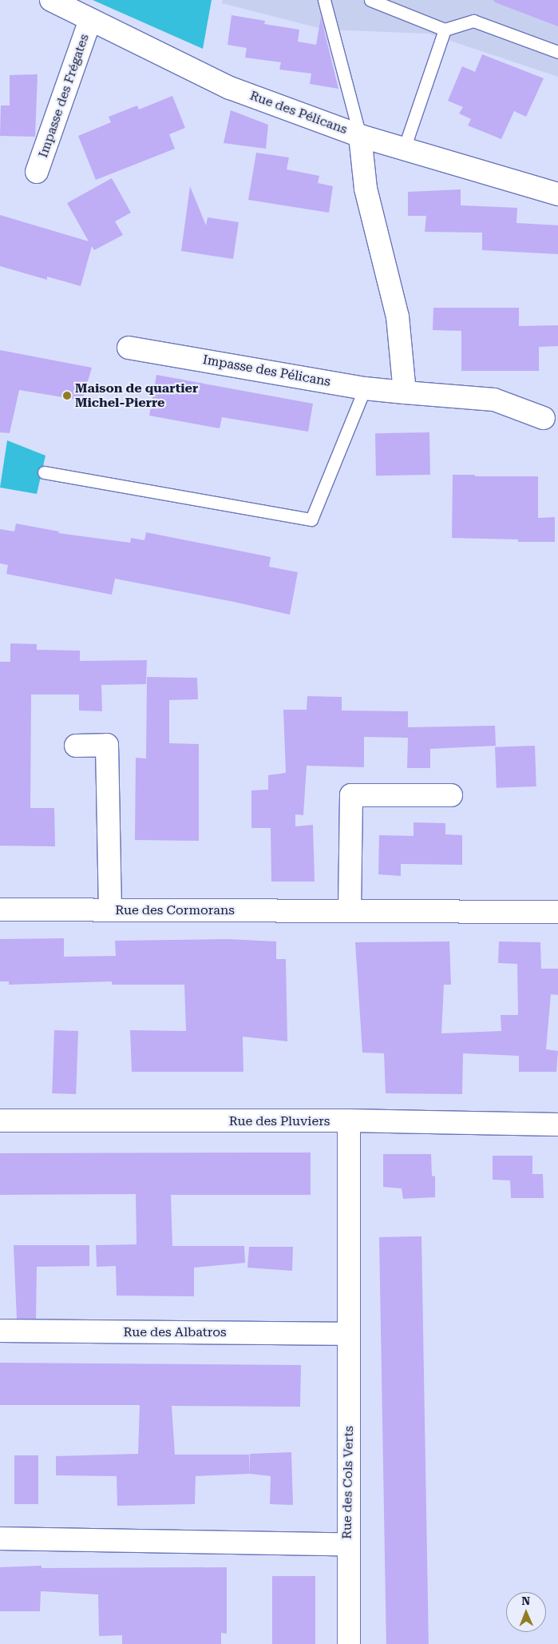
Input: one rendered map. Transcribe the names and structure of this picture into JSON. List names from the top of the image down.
{
  "streets": {
    "street": [
      "Impasse des Frégates",
      "Rue des Pélicans",
      "Impasse des Pélicans",
      "Rue des Cormorans",
      "Rue des Pluviers",
      "Rue des Albatros",
      "Rue des Cols Verts"
    ]
  },
  "crossings": [
    ["Impasse des Frégates", "Rue des Pélicans"],
    ["Rue des Pluviers", "Rue des Cols Verts"],
    ["Rue des Albatros", "Rue des Cols Verts"]
  ],
  "places": ["Maison de quartier Michel-Pierre"],
  "north": "top"
}
